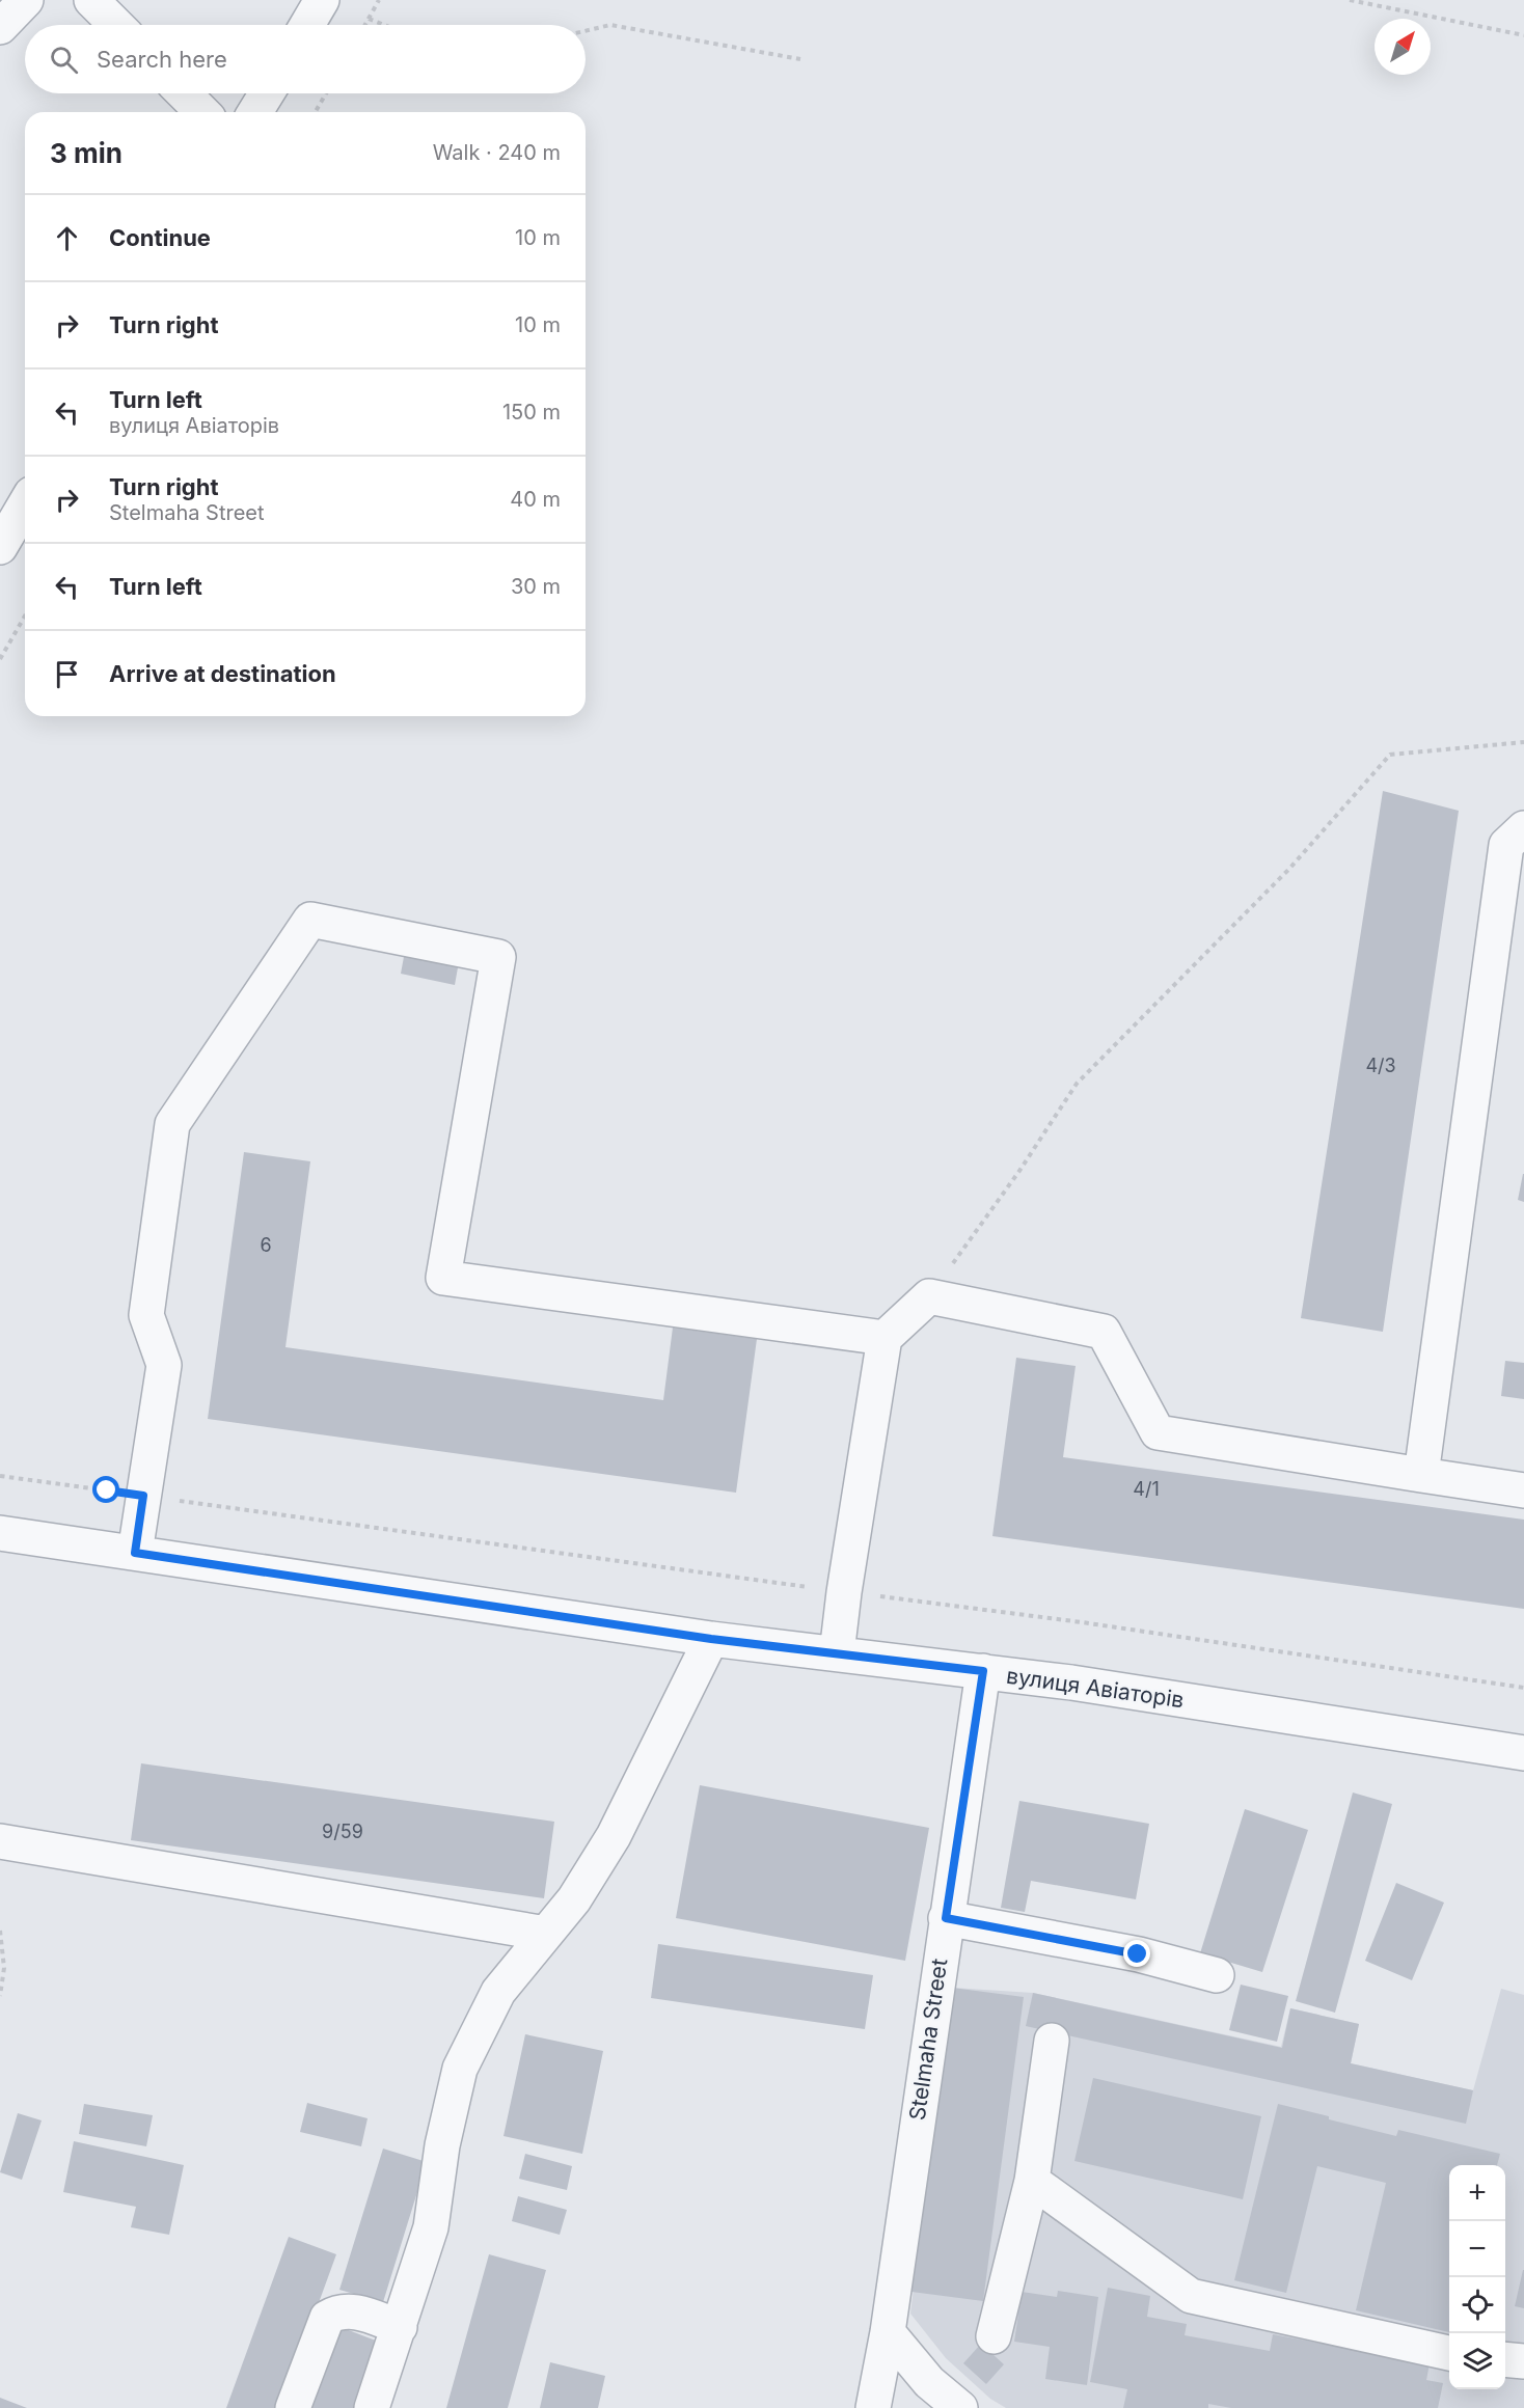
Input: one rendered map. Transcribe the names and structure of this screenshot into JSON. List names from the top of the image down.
{
  "streets": {
    "street": ["вулиця Авіаторів", "Stelmaha Street"]
  },
  "crossings": [
    ["вулиця Авіаторів", "Stelmaha Street"]
  ],
  "house_numbers": [
    "4/3",
    "6",
    "4/1",
    "9/59"
  ],
  "north": "top right",
  "page": {
    "search": "Search here",
    "heading": ["3 min", "Walk · 240 m"],
    "list": [
      ["Continue", "10 m"],
      ["Turn right", "10 m"],
      ["Turn left", "вулиця Авіаторів", "150 m"],
      ["Turn right", "Stelmaha Street", "40 m"],
      ["Turn left", "30 m"],
      "Arrive at destination"
    ],
    "map_buttons": ["+", "−"]
  }
}
